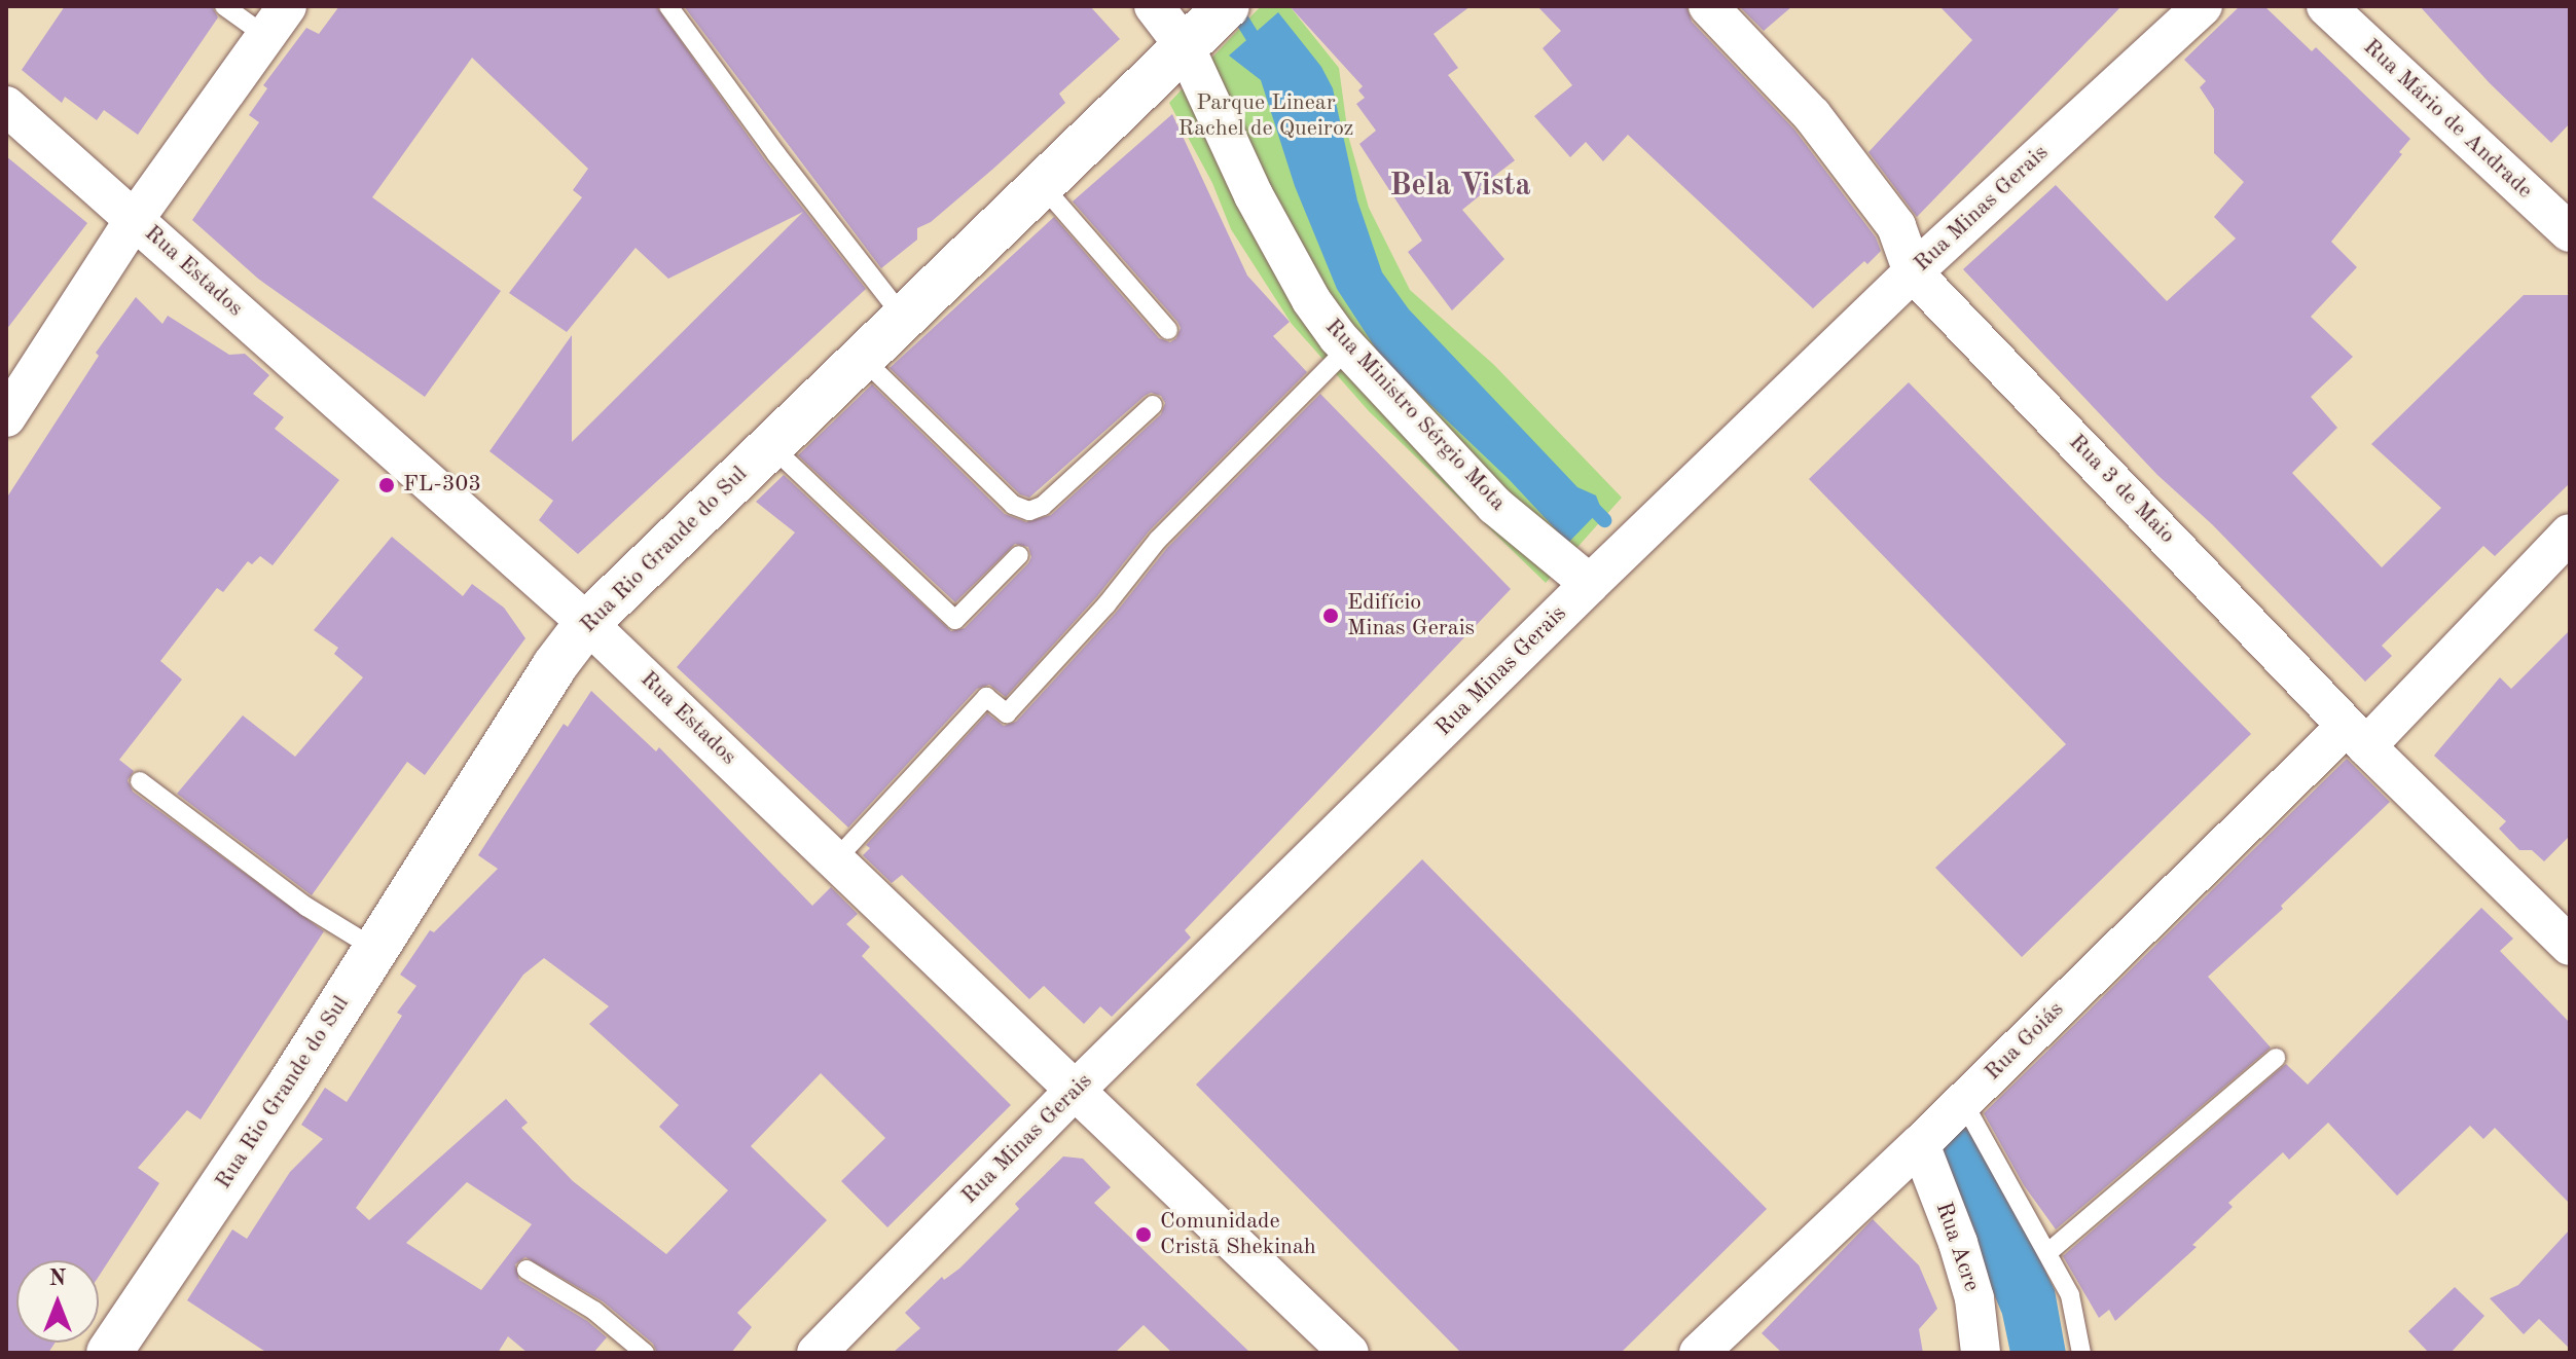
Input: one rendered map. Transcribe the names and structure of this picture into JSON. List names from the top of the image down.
{
  "streets": {
    "street": [
      "Rua Mário de Andrade",
      "Rua Minas Gerais",
      "Rua Estados",
      "Rua Ministro Sérgio Mota",
      "Rua 3 de Maio",
      "Rua Rio Grande do Sul",
      "Rua Goiás",
      "Rua Acre"
    ]
  },
  "crossings": [
    ["Rua Minas Gerais", "Rua Estados"],
    ["Rua Minas Gerais", "Rua Ministro Sérgio Mota"],
    ["Rua Minas Gerais", "Rua 3 de Maio"],
    ["Rua Estados", "Rua Rio Grande do Sul"],
    ["Rua Ministro Sérgio Mota", "Rua Rio Grande do Sul"],
    ["Rua 3 de Maio", "Rua Goiás"],
    ["Rua Goiás", "Rua Acre"]
  ],
  "districts": ["Bela Vista"],
  "parks": ["Parque Linear Rachel de Queiroz"],
  "places": ["FL-303", "Edifício Minas Gerais", "Comunidade Cristã Shekinah"],
  "north": "top"
}
